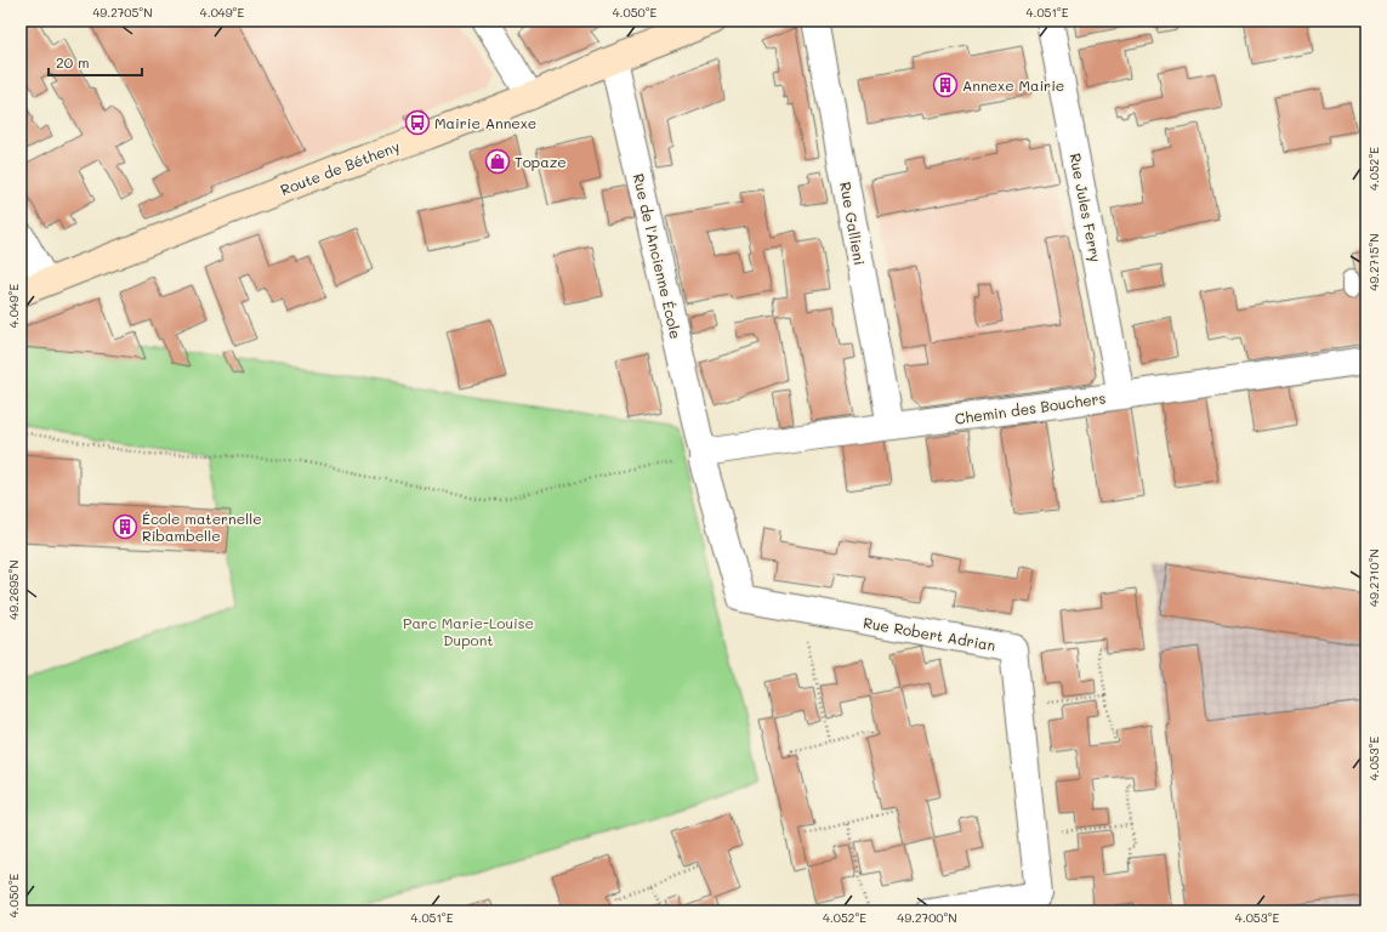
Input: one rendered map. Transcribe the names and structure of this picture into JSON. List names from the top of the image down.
{
  "streets": {
    "main road": ["Route de Bétheny"],
    "street": [
      "Rue Jules Ferry",
      "Rue Gallieni",
      "Rue de l'Ancienne École",
      "Chemin des Bouchers",
      "Rue Robert Adrian"
    ]
  },
  "crossings": [
    ["Route de Bétheny", "Rue de l'Ancienne École"],
    ["Rue Jules Ferry", "Chemin des Bouchers"],
    ["Rue Gallieni", "Chemin des Bouchers"],
    ["Rue de l'Ancienne École", "Chemin des Bouchers"],
    ["Rue de l'Ancienne École", "Rue Robert Adrian"],
    ["Chemin des Bouchers", "Rue Robert Adrian"]
  ],
  "parks": ["Parc Marie-Louise Dupont"],
  "places": {
    "building": ["Annexe Mairie", "École maternelle Ribambelle"],
    "bus stop": ["Mairie Annexe"],
    "shop": ["Topaze"]
  },
  "scale_bar": "20 m",
  "coordinates": [
    "49.2705°N",
    "4.049°E",
    "4.050°E",
    "4.051°E",
    "4.052°E",
    "49.2715°N",
    "49.2710°N",
    "49.2695°N",
    "4.053°E",
    "49.2700°N"
  ]
}
